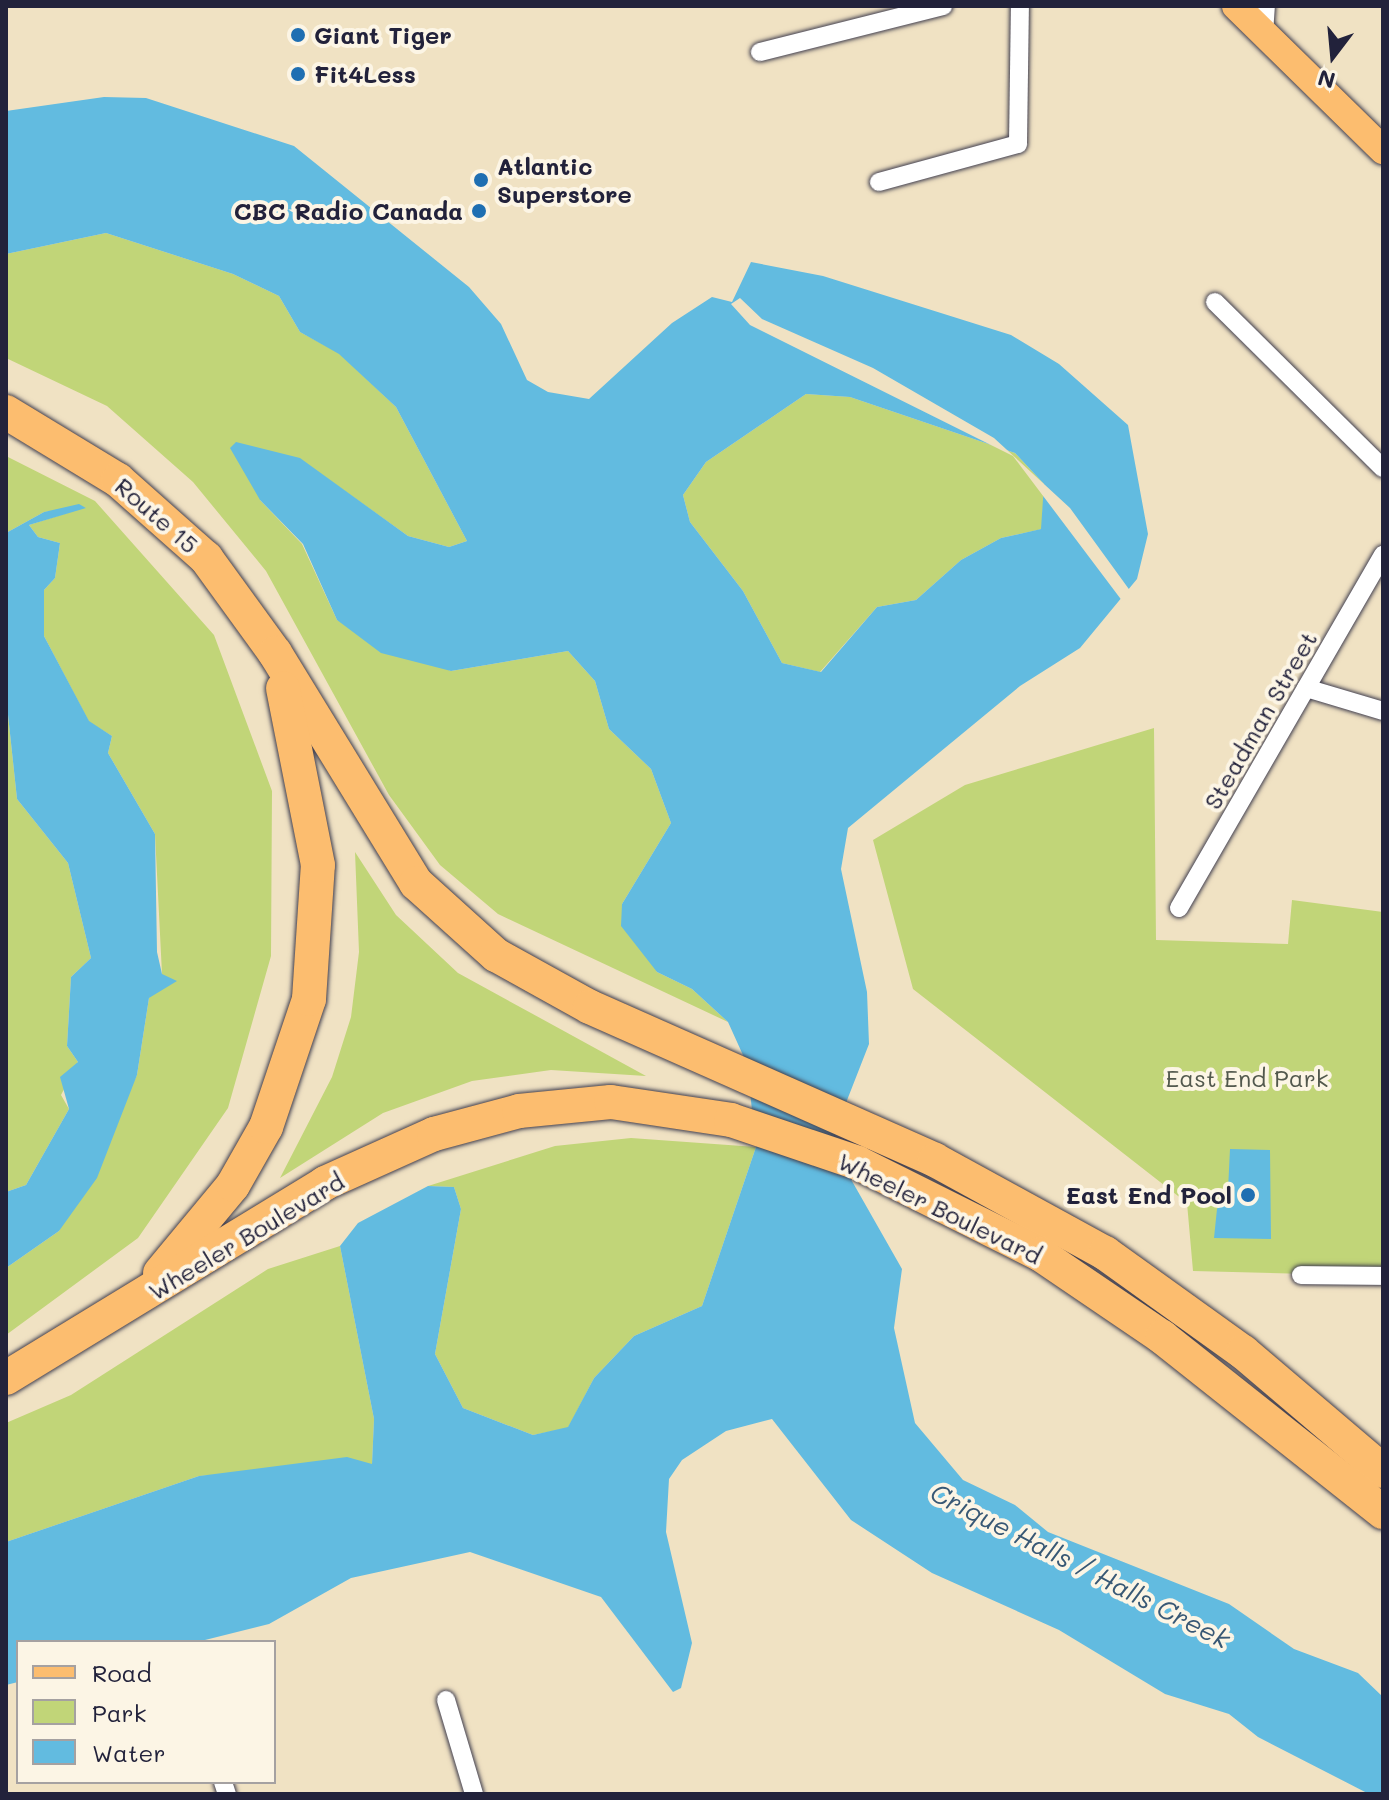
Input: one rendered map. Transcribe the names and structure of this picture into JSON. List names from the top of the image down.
{
  "streets": {
    "highway": ["Route 15", "Wheeler Boulevard"],
    "street": ["Steadman Street"]
  },
  "crossings": [
    ["Route 15", "Wheeler Boulevard"]
  ],
  "water": ["Crique Halls / Halls Creek"],
  "parks": ["East End Park"],
  "places": [
    "Giant Tiger",
    "Fit4Less",
    "Atlantic Superstore",
    "CBC Radio Canada",
    "East End Pool"
  ],
  "legend": ["Road", "Park", "Water"],
  "north": "bottom"
}
